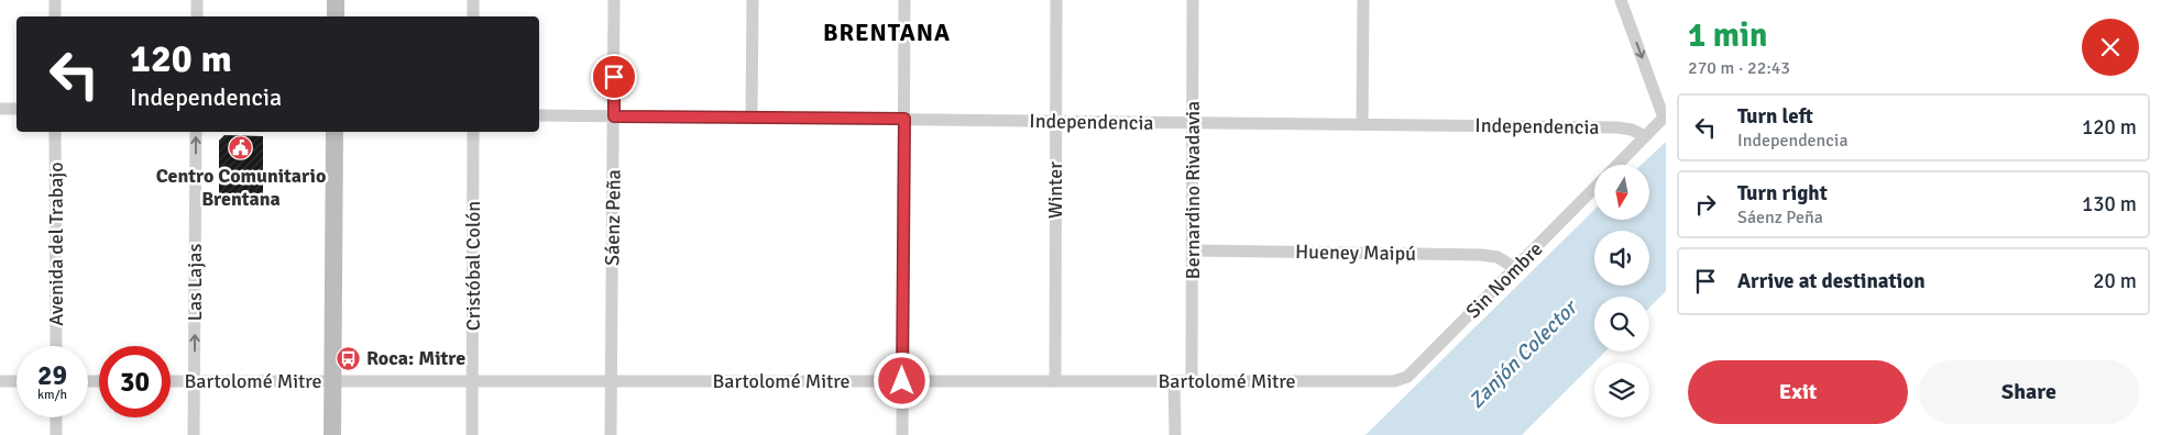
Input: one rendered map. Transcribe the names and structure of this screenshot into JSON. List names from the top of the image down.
{
  "streets": {
    "street": [
      "Independencia",
      "Winter",
      "Bernardino Rivadavia",
      "Sáenz Peña",
      "Avenida del Trabajo",
      "Hueney Maipú",
      "Cristóbal Colón",
      "Sin Nombre",
      "Las Lajas",
      "Bartolomé Mitre"
    ]
  },
  "crossings": [
    ["Independencia", "Winter"],
    ["Independencia", "Bernardino Rivadavia"],
    ["Independencia", "Sáenz Peña"],
    ["Winter", "Bartolomé Mitre"],
    ["Bernardino Rivadavia", "Hueney Maipú"],
    ["Bernardino Rivadavia", "Bartolomé Mitre"],
    ["Sáenz Peña", "Bartolomé Mitre"],
    ["Hueney Maipú", "Sin Nombre"],
    ["Cristóbal Colón", "Bartolomé Mitre"],
    ["Sin Nombre", "Bartolomé Mitre"],
    ["Las Lajas", "Bartolomé Mitre"]
  ],
  "one_way": ["Las Lajas"],
  "districts": ["BRENTANA"],
  "water": ["Zanjón Colector"],
  "places": {
    "public building": ["Centro Comunitario Brentana"],
    "bus stop": ["Roca: Mitre"]
  },
  "north": "bottom",
  "page": {
    "heading": ["1 min", "270 m · 22:43"],
    "turn": ["120 m", "Independencia"],
    "list": [
      {
        "name": "Turn left",
        "note": "Independencia",
        "value": "120 m"
      },
      {
        "name": "Turn right",
        "note": "Sáenz Peña",
        "value": "130 m"
      },
      {
        "name": "Arrive at destination",
        "value": "20 m"
      }
    ],
    "speed": "29 km/h",
    "limit": "30",
    "buttons": ["Exit", "Share"]
  }
}
